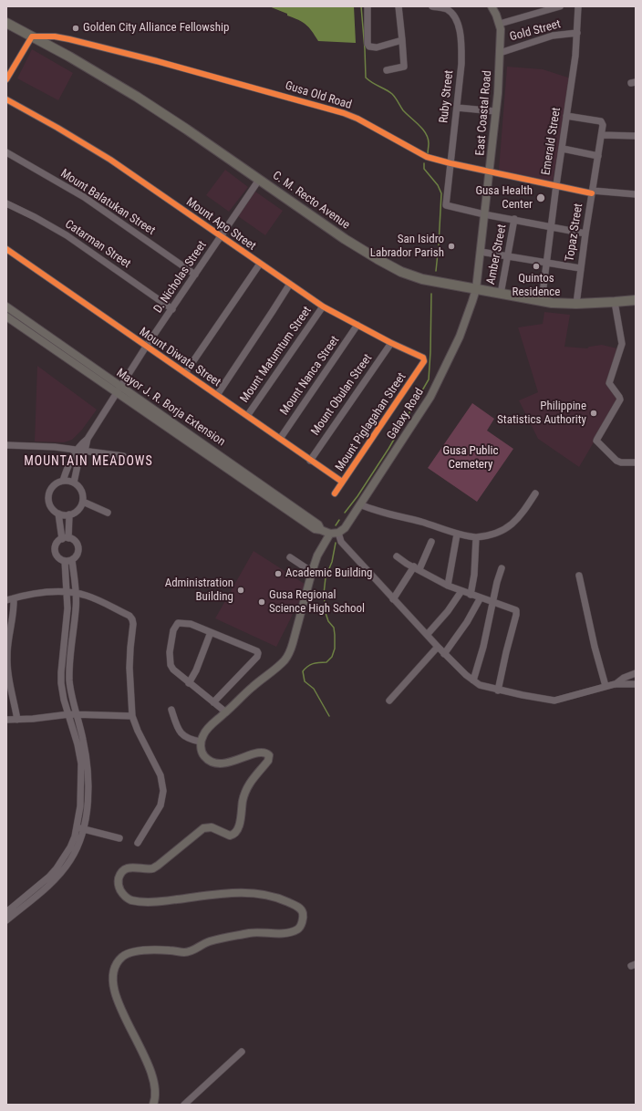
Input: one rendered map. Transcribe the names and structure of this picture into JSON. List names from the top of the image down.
{
  "streets": {
    "highway": ["C. M. Recto Avenue"],
    "main road": ["East Coastal Road", "Mayor J. R. Borja Extension", "Galaxy Road"],
    "street": [
      "Gold Street",
      "Gusa Old Road",
      "Ruby Street",
      "Emerald Street",
      "Mount Balatukan Street",
      "Mount Apo Street",
      "Topaz Street",
      "Catarman Street",
      "Amber Street",
      "D. Nicholas Street",
      "Mount Matumtum Street",
      "Mount Diwata Street",
      "Mount Nanca Street",
      "Mount Obulan Street",
      "Mount Piglagahan Street"
    ]
  },
  "crossings": [
    ["Gold Street", "East Coastal Road"],
    ["Gold Street", "Emerald Street"],
    ["Gusa Old Road", "Ruby Street"],
    ["Gusa Old Road", "East Coastal Road"],
    ["Gusa Old Road", "Emerald Street"],
    ["Gusa Old Road", "C. M. Recto Avenue"],
    ["Gusa Old Road", "Topaz Street"],
    ["Ruby Street", "East Coastal Road"],
    ["East Coastal Road", "C. M. Recto Avenue"],
    ["East Coastal Road", "Galaxy Road"],
    ["Emerald Street", "C. M. Recto Avenue"],
    ["Emerald Street", "Topaz Street"],
    ["C. M. Recto Avenue", "Topaz Street"],
    ["C. M. Recto Avenue", "Amber Street"],
    ["C. M. Recto Avenue", "D. Nicholas Street"],
    ["C. M. Recto Avenue", "Galaxy Road"],
    ["Mount Balatukan Street", "D. Nicholas Street"],
    ["Mount Apo Street", "D. Nicholas Street"],
    ["Mount Apo Street", "Mount Matumtum Street"],
    ["Mount Apo Street", "Mount Nanca Street"],
    ["Mount Apo Street", "Mount Obulan Street"],
    ["Mount Apo Street", "Mount Piglagahan Street"],
    ["Catarman Street", "D. Nicholas Street"],
    ["D. Nicholas Street", "Mount Diwata Street"],
    ["D. Nicholas Street", "Mayor J. R. Borja Extension"],
    ["Mount Matumtum Street", "Mount Diwata Street"],
    ["Mount Diwata Street", "Mount Nanca Street"],
    ["Mount Diwata Street", "Mount Obulan Street"],
    ["Mount Diwata Street", "Mount Piglagahan Street"]
  ],
  "districts": ["MOUNTAIN MEADOWS"],
  "parks": ["Gusa Public Cemetery"],
  "places": [
    "Golden City Alliance Fellowship",
    "Gusa Health Center",
    "San Isidro Labrador Parish",
    "Quintos Residence",
    "Philippine Statistics Authority",
    "Academic Building",
    "Administration Building",
    "Gusa Regional Science High School"
  ]
}
